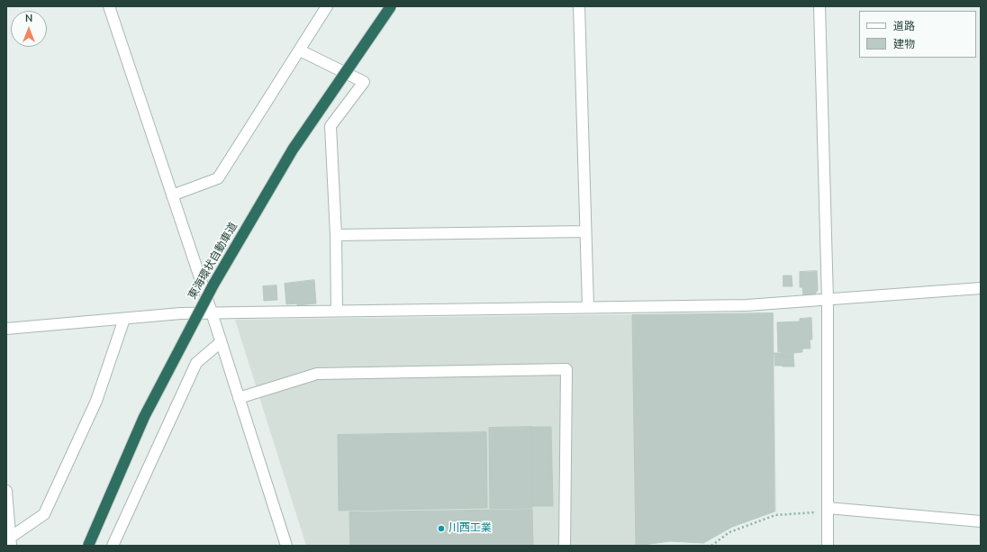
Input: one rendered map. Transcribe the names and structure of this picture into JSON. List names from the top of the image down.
{
  "streets": {
    "highway": ["東海環状自動車道"]
  },
  "places": ["川西工業"],
  "legend": ["道路", "建物"],
  "north": "top"
}
